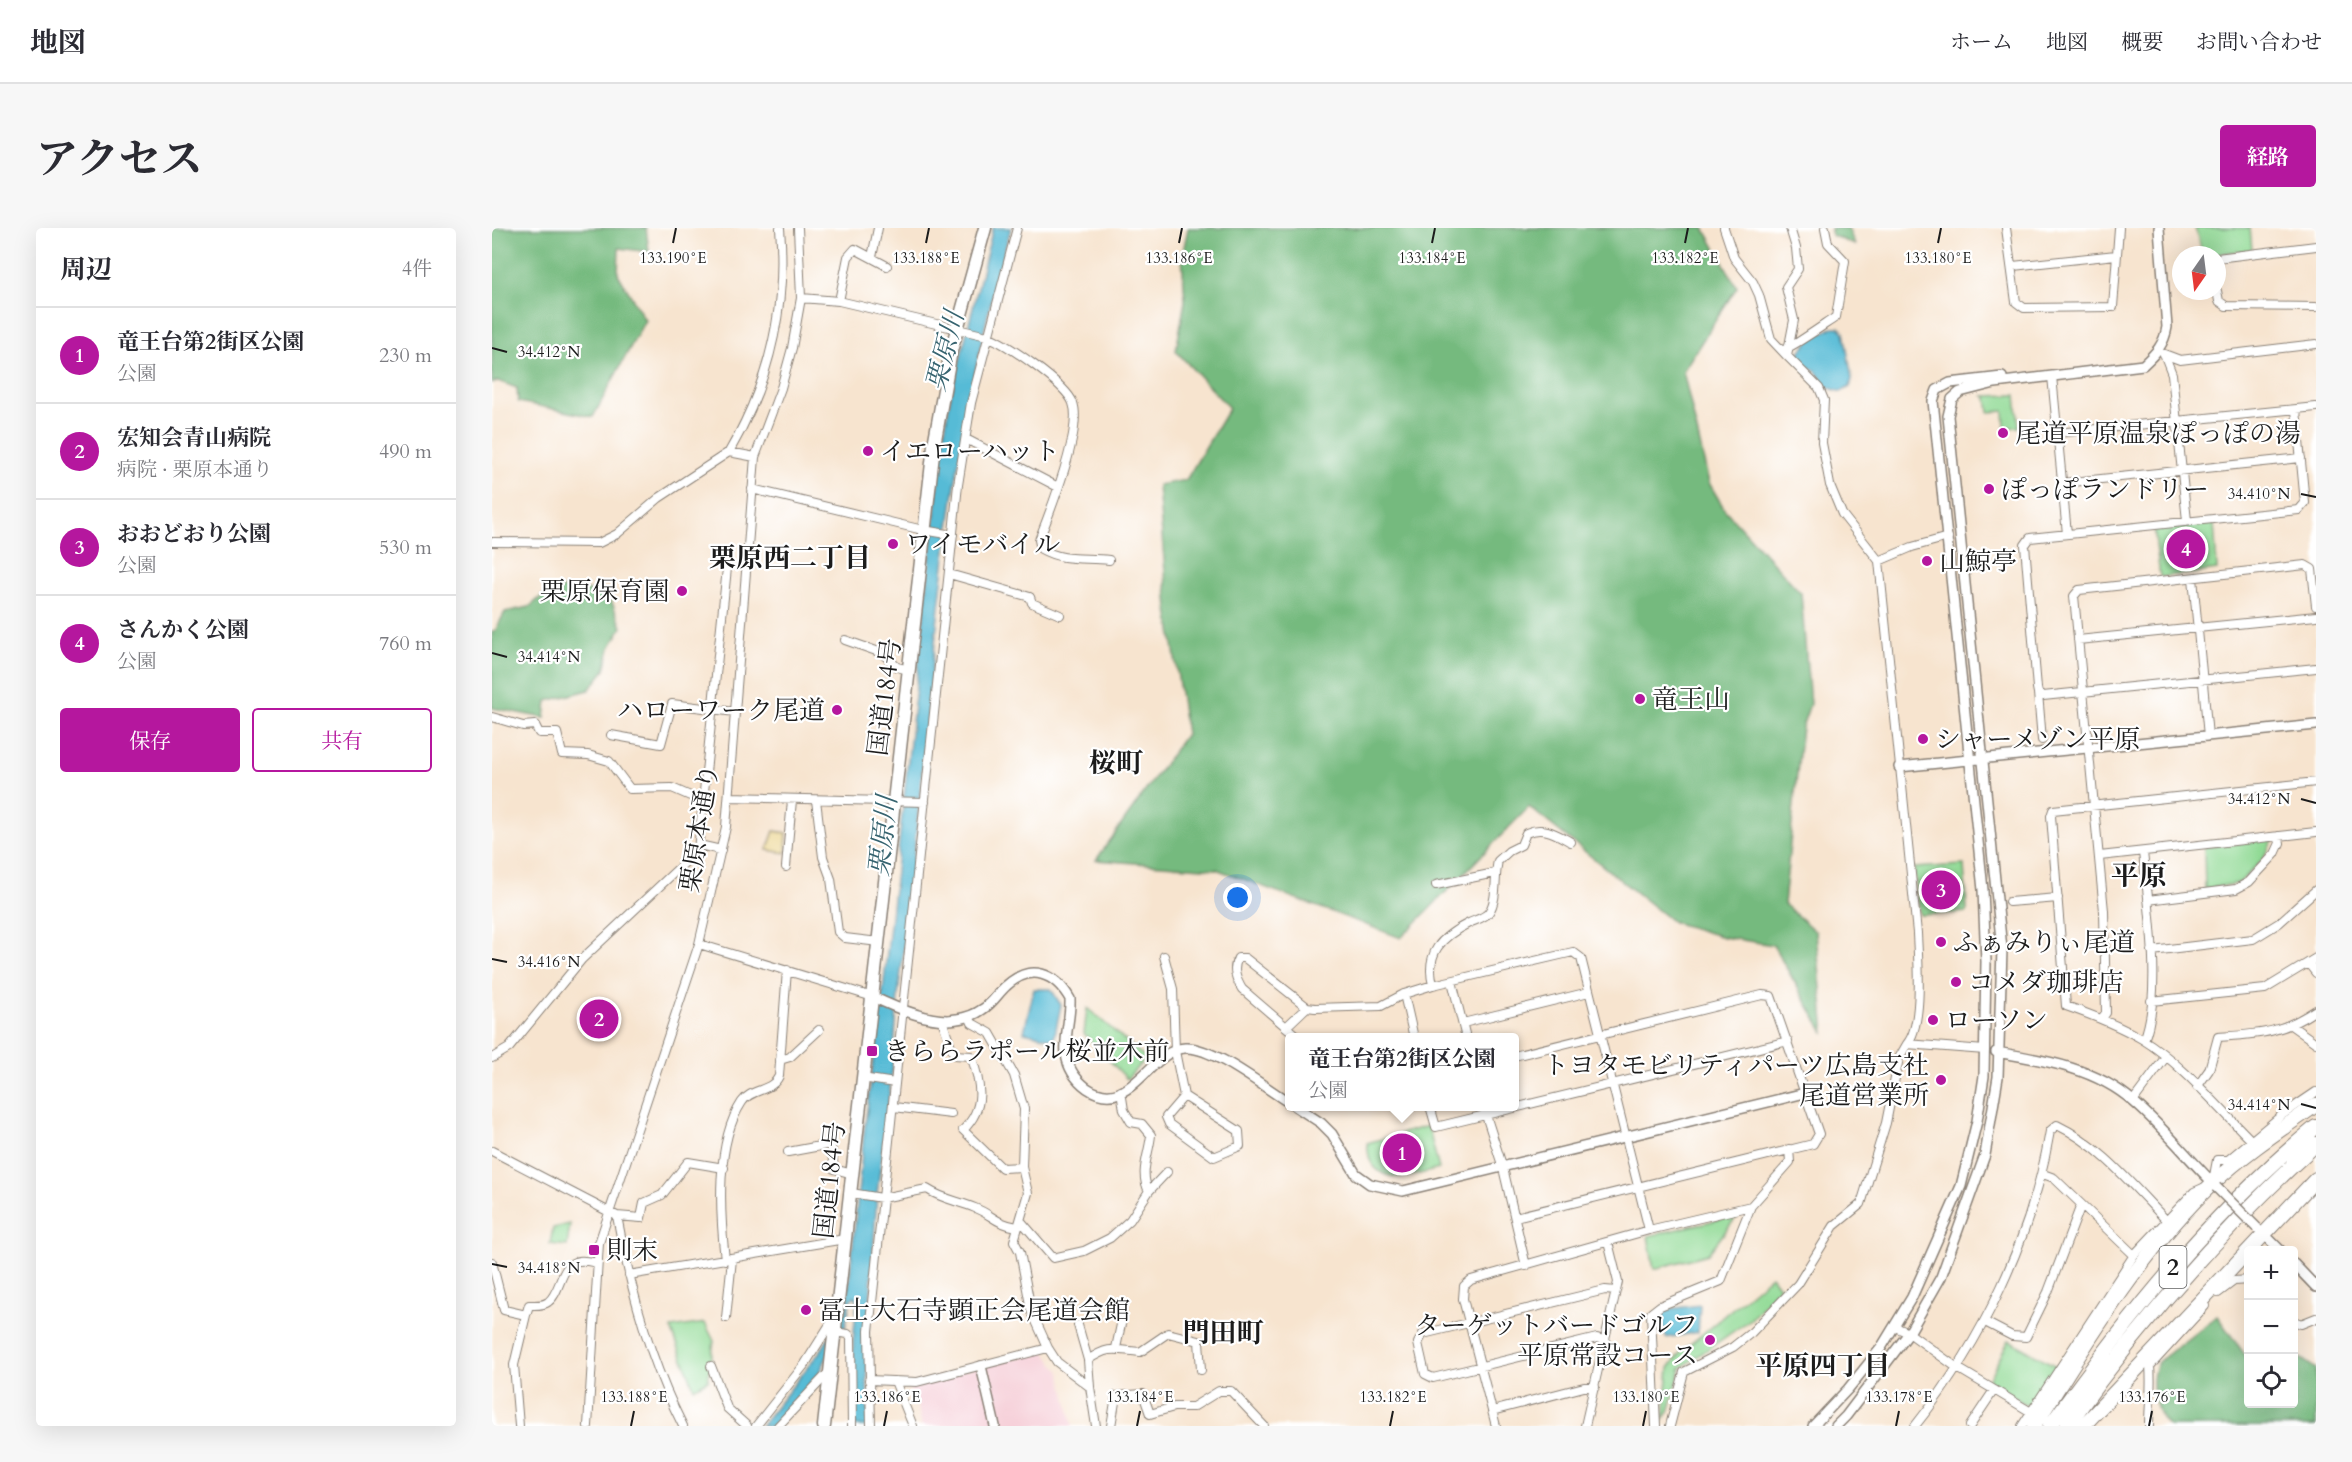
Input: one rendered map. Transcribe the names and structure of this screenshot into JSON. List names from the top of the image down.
{
  "streets": {
    "highway": ["国道184号", "2"],
    "street": ["栗原本通り"]
  },
  "districts": [
    "栗原西二丁目",
    "桜町",
    "平原",
    "門田町",
    "平原四丁目"
  ],
  "water": ["栗原川"],
  "places": {
    "other": [
      "尾道平原温泉ぽっぽの湯",
      "イエローハット",
      "ぽっぽランドリー",
      "ワイモバイル",
      "山鯨亭",
      "栗原保育園",
      "竜王山",
      "ハローワーク尾道",
      "シャーメゾン平原",
      "ふぁみりぃ尾道",
      "コメダ珈琲店",
      "ローソン",
      "トヨタモビリティパーツ広島支社 尾道営業所",
      "冨士大石寺顕正会尾道会館",
      "ターゲットバードゴルフ 平原常設コース"
    ],
    "transit": ["きららラポール桜並木前", "則末"]
  },
  "north": "bottom",
  "page": {
    "header": "地図",
    "nav": [
      "ホーム",
      "地図",
      "概要",
      "お問い合わせ"
    ],
    "title": "アクセス",
    "buttons": [
      "経路",
      ["保存", "共有"]
    ],
    "heading": ["周辺", "4件"],
    "list": [
      {
        "mark": "1",
        "name": "竜王台第2街区公園",
        "note": "公園",
        "value": "230 m"
      },
      {
        "mark": "2",
        "name": "宏知会青山病院",
        "note": "病院 · 栗原本通り",
        "value": "490 m"
      },
      {
        "mark": "3",
        "name": "おおどおり公園",
        "note": "公園",
        "value": "530 m"
      },
      {
        "mark": "4",
        "name": "さんかく公園",
        "note": "公園",
        "value": "760 m"
      }
    ],
    "pins": [
      "4",
      "3",
      "2",
      "1"
    ],
    "popup": ["竜王台第2街区公園", "公園"],
    "map_buttons": ["+", "−"]
  },
  "coordinates": [
    "133.190°E",
    "133.188°E",
    "133.186°E",
    "133.184°E",
    "133.182°E",
    "133.180°E",
    "34.412°N",
    "34.410°N",
    "34.414°N",
    "34.416°N",
    "34.418°N",
    "133.178°E",
    "133.176°E"
  ]
}
